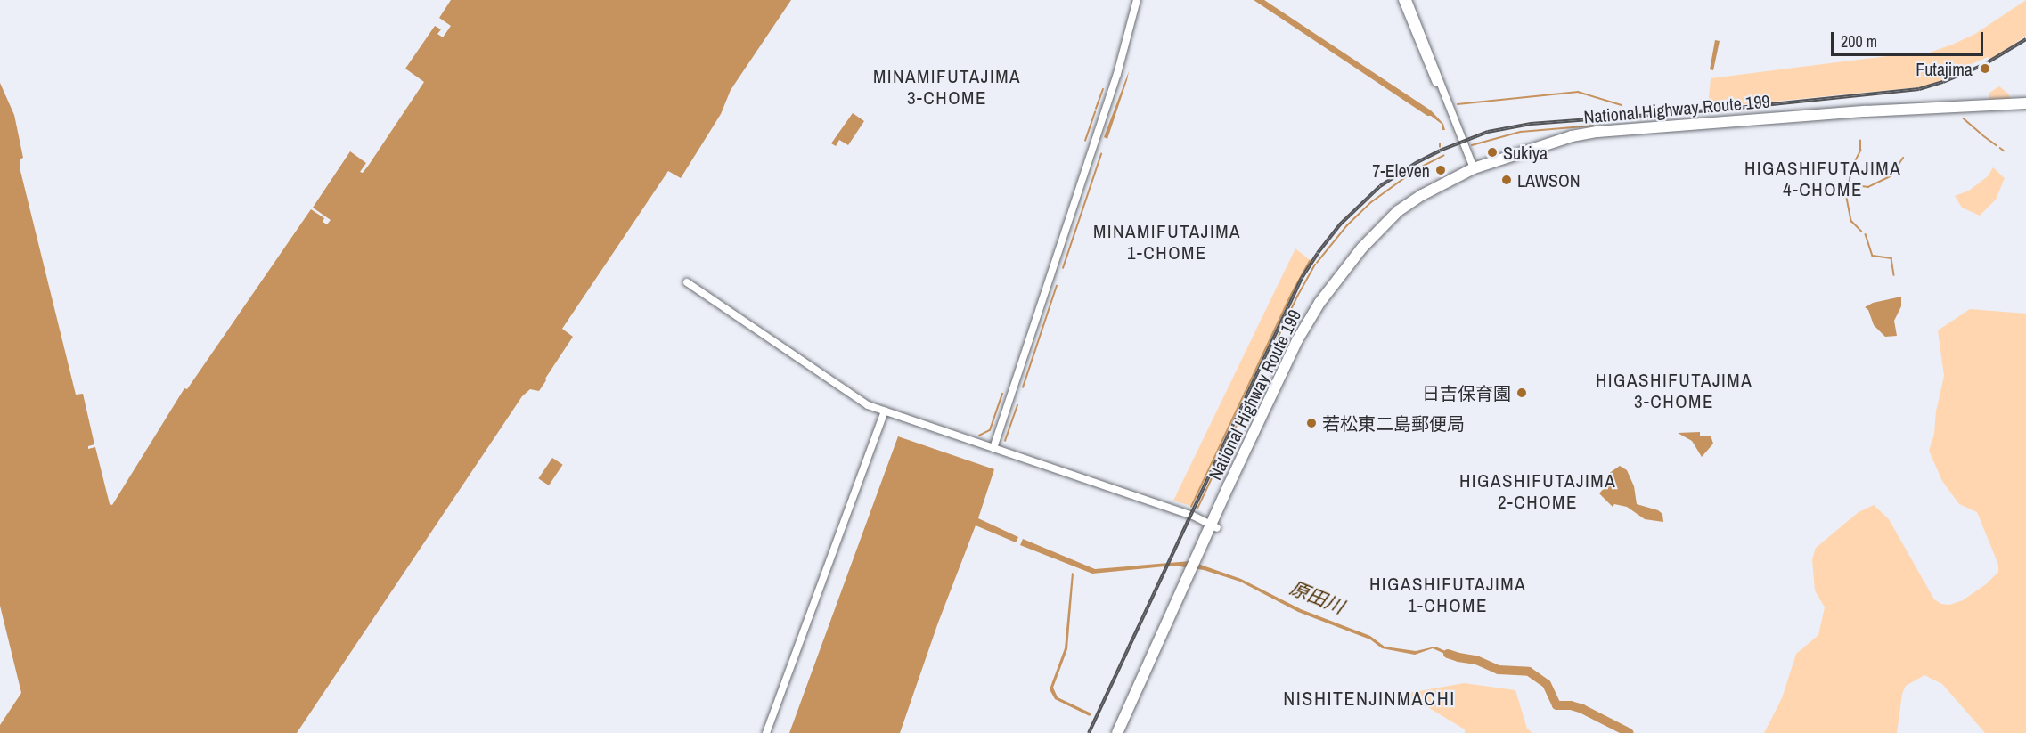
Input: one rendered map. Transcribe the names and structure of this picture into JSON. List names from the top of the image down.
{
  "streets": {
    "highway": ["National Highway Route 199"]
  },
  "districts": [
    "MINAMIFUTAJIMA 3-CHOME",
    "HIGASHIFUTAJIMA 4-CHOME",
    "MINAMIFUTAJIMA 1-CHOME",
    "HIGASHIFUTAJIMA 3-CHOME",
    "HIGASHIFUTAJIMA 2-CHOME",
    "HIGASHIFUTAJIMA 1-CHOME",
    "NISHITENJINMACHI"
  ],
  "water": ["原田川"],
  "places": [
    "Futajima",
    "Sukiya",
    "7-Eleven",
    "LAWSON",
    "日吉保育園",
    "若松東二島郵便局"
  ],
  "scale_bar": "200 m"
}
